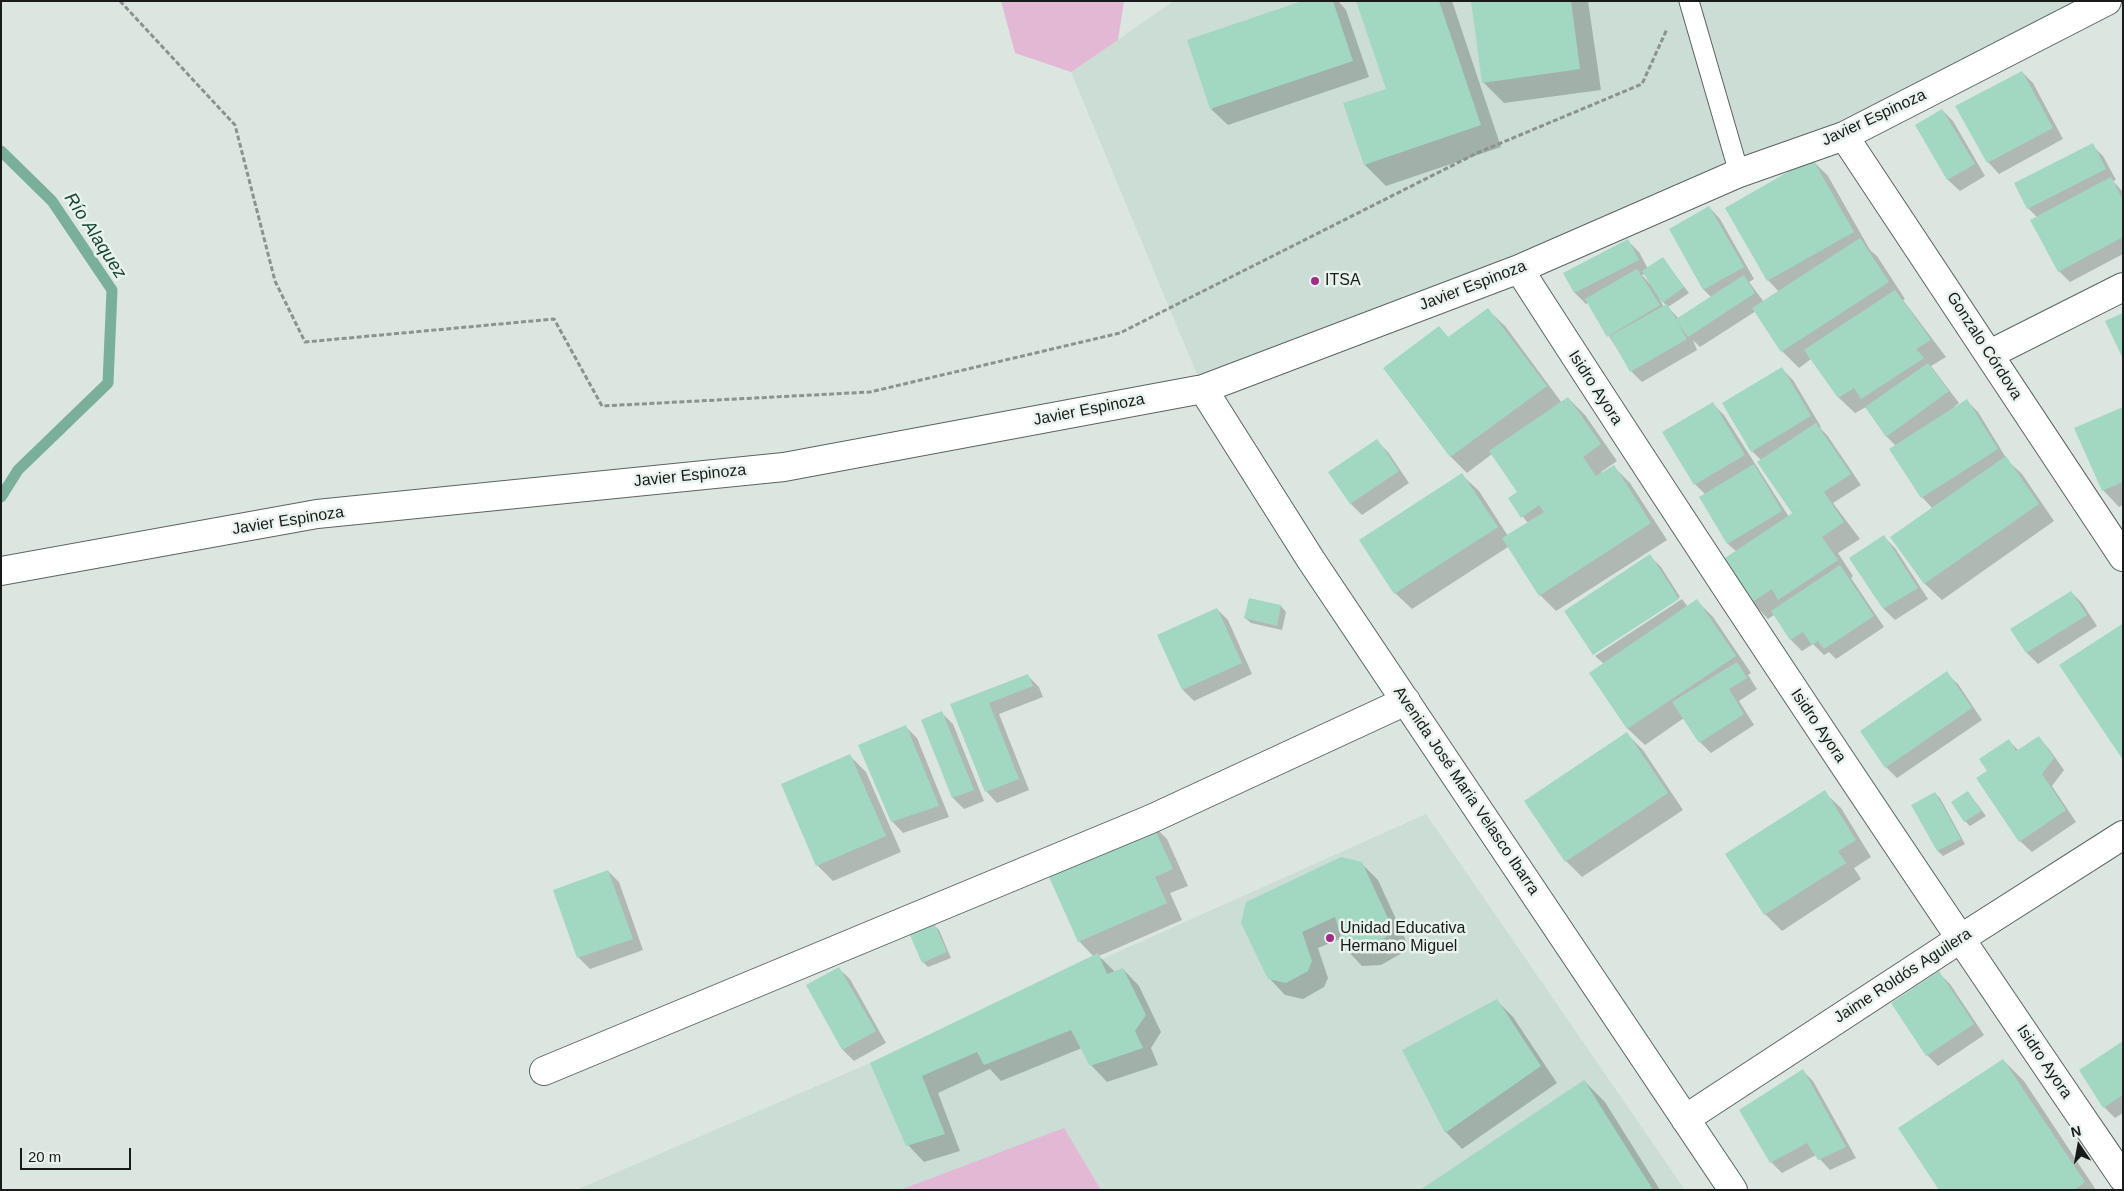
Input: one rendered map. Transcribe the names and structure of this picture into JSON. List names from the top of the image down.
{
  "streets": {
    "street": [
      "Javier Espinoza",
      "Gonzalo Córdova",
      "Isidro Ayora",
      "Avenida José Maria Velasco Ibarra",
      "Jaime Roldós Aguilera"
    ]
  },
  "crossings": [
    ["Javier Espinoza", "Gonzalo Córdova"],
    ["Javier Espinoza", "Isidro Ayora"],
    ["Javier Espinoza", "Avenida José Maria Velasco Ibarra"],
    ["Isidro Ayora", "Jaime Roldós Aguilera"],
    ["Avenida José Maria Velasco Ibarra", "Jaime Roldós Aguilera"]
  ],
  "water": ["Río Alaquez"],
  "places": ["ITSA", "Unidad Educativa Hermano Miguel"],
  "scale_bar": "20 m",
  "north": "top"
}
